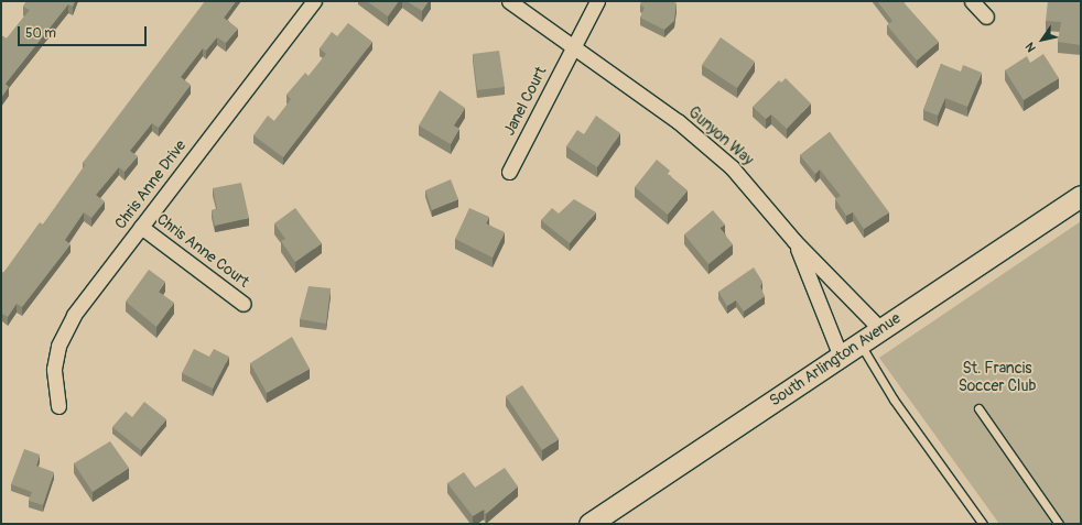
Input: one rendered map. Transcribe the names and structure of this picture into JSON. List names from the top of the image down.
{
  "streets": {
    "street": [
      "Janel Court",
      "Gunyon Way",
      "Chris Anne Drive",
      "Chris Anne Court",
      "South Arlington Avenue"
    ]
  },
  "crossings": [
    ["Janel Court", "Gunyon Way"],
    ["Gunyon Way", "South Arlington Avenue"],
    ["Chris Anne Drive", "Chris Anne Court"]
  ],
  "parks": ["St. Francis Soccer Club"],
  "scale_bar": "50 m",
  "north": "bottom left"
}
